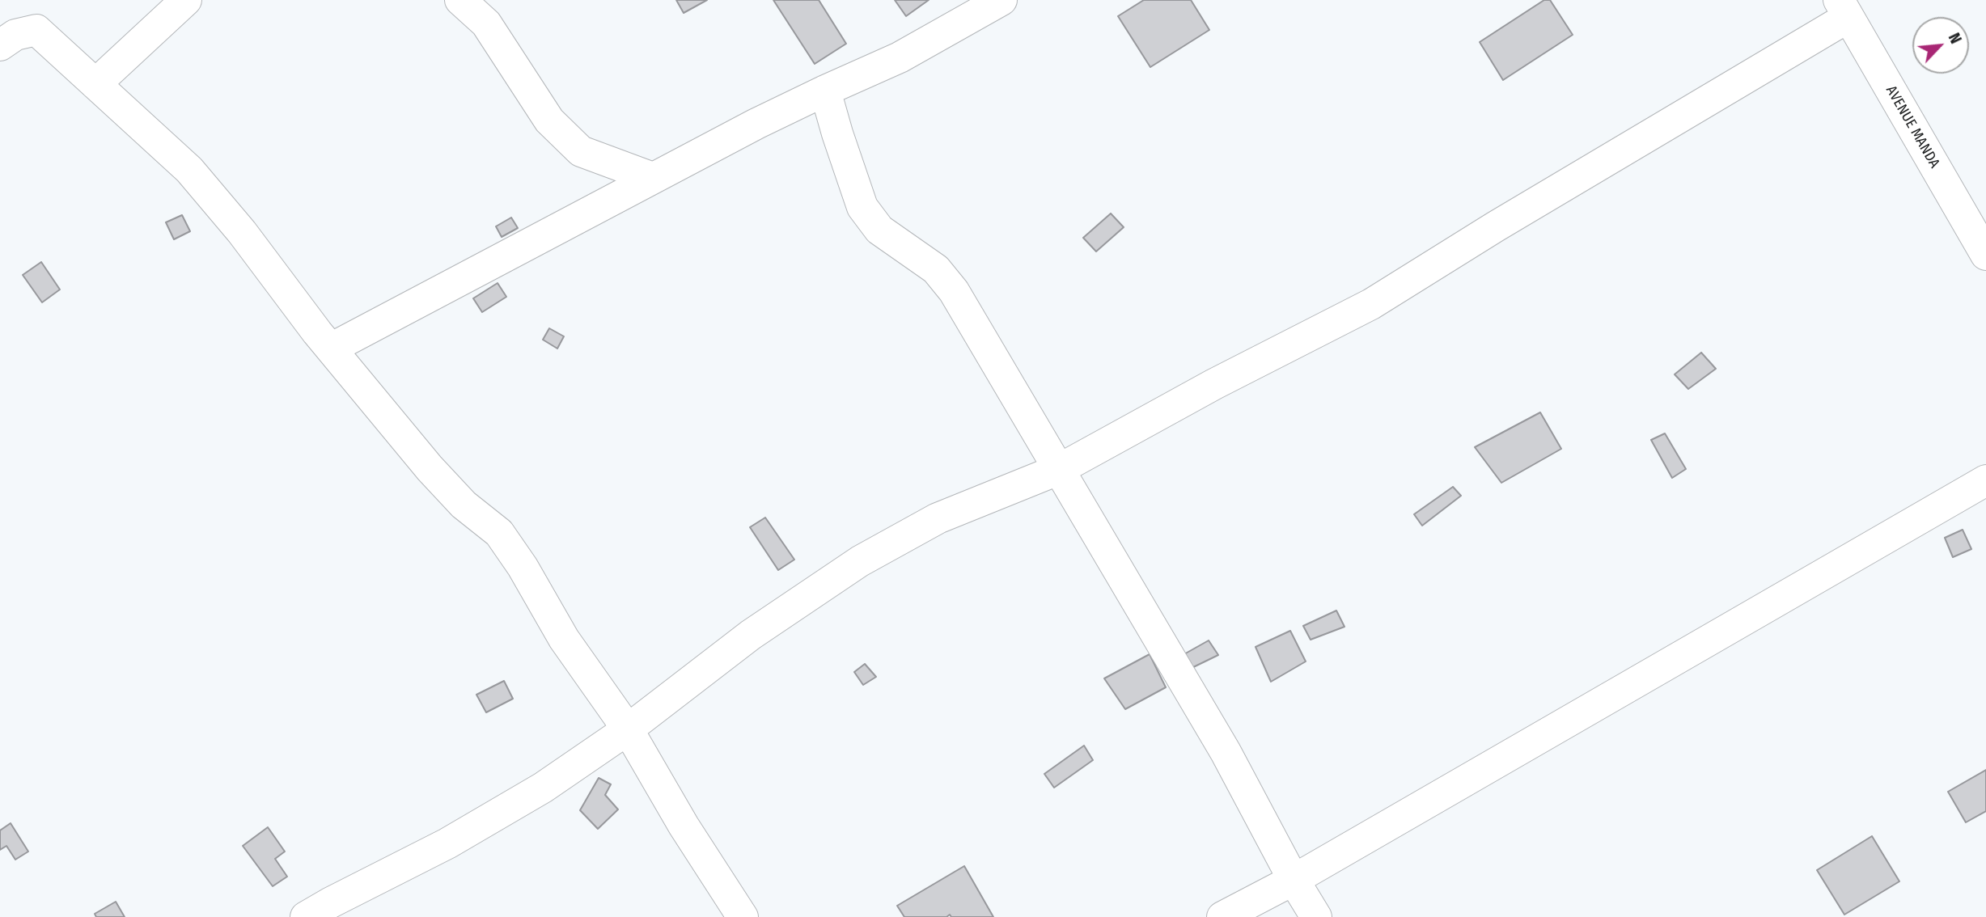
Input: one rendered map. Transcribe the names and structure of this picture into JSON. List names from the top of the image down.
{
  "streets": {
    "street": ["AVENUE MANDA"]
  },
  "north": "top right"
}
